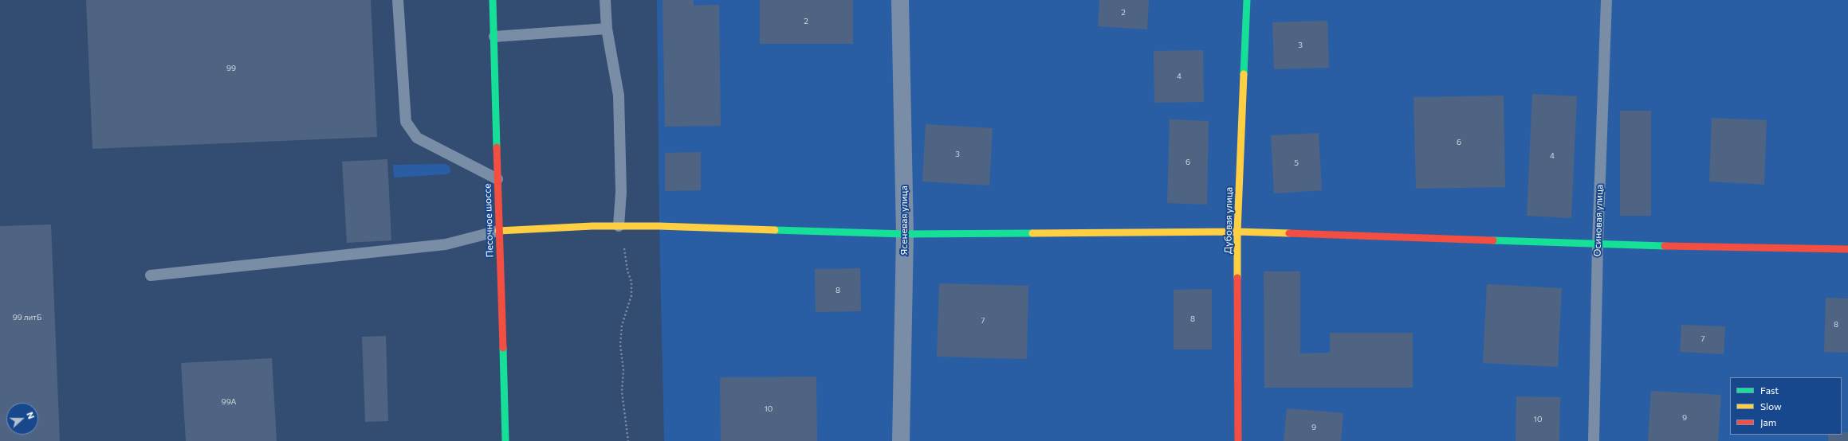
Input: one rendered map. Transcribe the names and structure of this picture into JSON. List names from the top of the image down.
{
  "streets": {
    "street": ["Песочное шоссе", "Ясеневая улица", "Дубовая улица"],
    "lane": ["Осиновая улица"]
  },
  "house_numbers": [
    "2",
    "2",
    "3",
    "99",
    "4",
    "6",
    "3",
    "4",
    "6",
    "5",
    "8",
    "99 литБ",
    "8",
    "7",
    "8",
    "7",
    "99А",
    "10",
    "9",
    "10",
    "9"
  ],
  "legend": ["Fast", "Slow", "Jam"],
  "north": "right"
}
